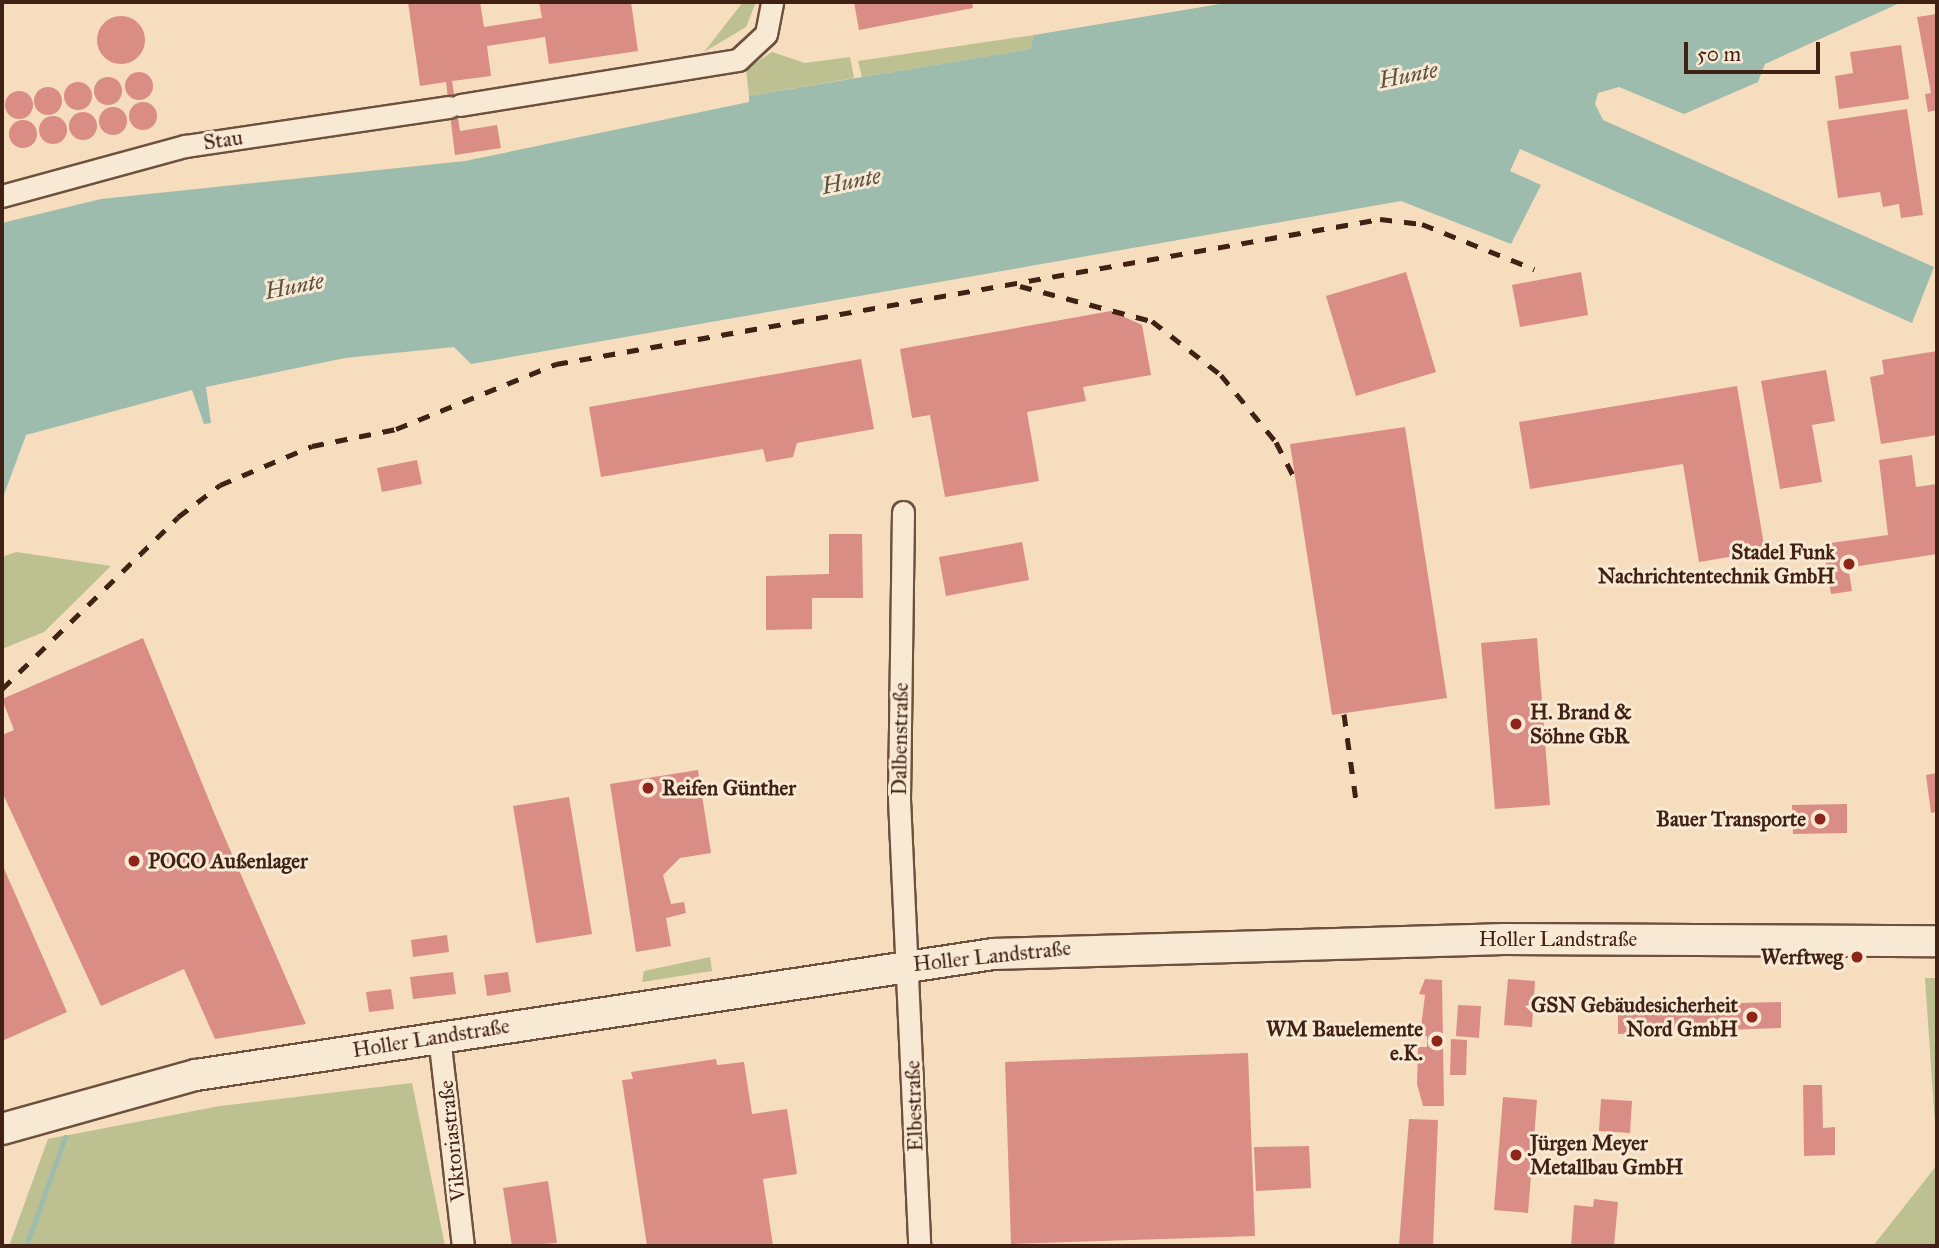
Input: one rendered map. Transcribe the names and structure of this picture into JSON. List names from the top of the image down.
{
  "streets": {
    "main road": ["Holler Landstraße"],
    "street": [
      "Stau",
      "Dalbenstraße",
      "Elbestraße",
      "Viktoriastraße"
    ]
  },
  "crossings": [
    ["Dalbenstraße", "Holler Landstraße"],
    ["Dalbenstraße", "Elbestraße"],
    ["Holler Landstraße", "Elbestraße"],
    ["Holler Landstraße", "Viktoriastraße"]
  ],
  "water": ["Hunte"],
  "places": [
    "Stadel Funk Nachrichtentechnik GmbH",
    "H. Brand & Söhne GbR",
    "Reifen Günther",
    "Bauer Transporte",
    "POCO Außenlager",
    "Werftweg",
    "GSN Gebäudesicherheit Nord GmbH",
    "WM Bauelemente e.K.",
    "Jürgen Meyer Metallbau GmbH"
  ],
  "scale_bar": "50 m"
}
